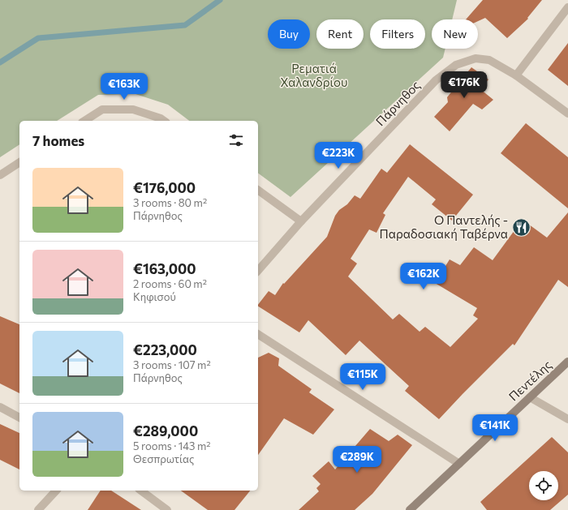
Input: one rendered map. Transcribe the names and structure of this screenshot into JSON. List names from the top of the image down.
{
  "streets": {
    "main road": ["Πεντέλης"],
    "street": ["Πάρνηθος"]
  },
  "parks": ["Ρεματιά Χαλανδρίου"],
  "places": {
    "restaurant": ["Ο Παντελής - Παραδοσιακή Ταβέρνα"]
  },
  "page": {
    "chip": [
      "Buy",
      "Rent",
      "Filters",
      "New"
    ],
    "price": [
      "€176K",
      "€163K",
      "€223K",
      "€162K",
      "€115K",
      "€141K",
      "€289K"
    ],
    "heading": "7 homes",
    "list": [
      {
        "name": "€176,000",
        "note": "3 rooms · 80 m² · Πάρνηθος"
      },
      {
        "name": "€163,000",
        "note": "2 rooms · 60 m² · Κηφισού"
      },
      {
        "name": "€223,000",
        "note": "3 rooms · 107 m² · Πάρνηθος"
      },
      {
        "name": "€289,000",
        "note": "5 rooms · 143 m² · Θεσπρωτίας"
      }
    ]
  }
}
